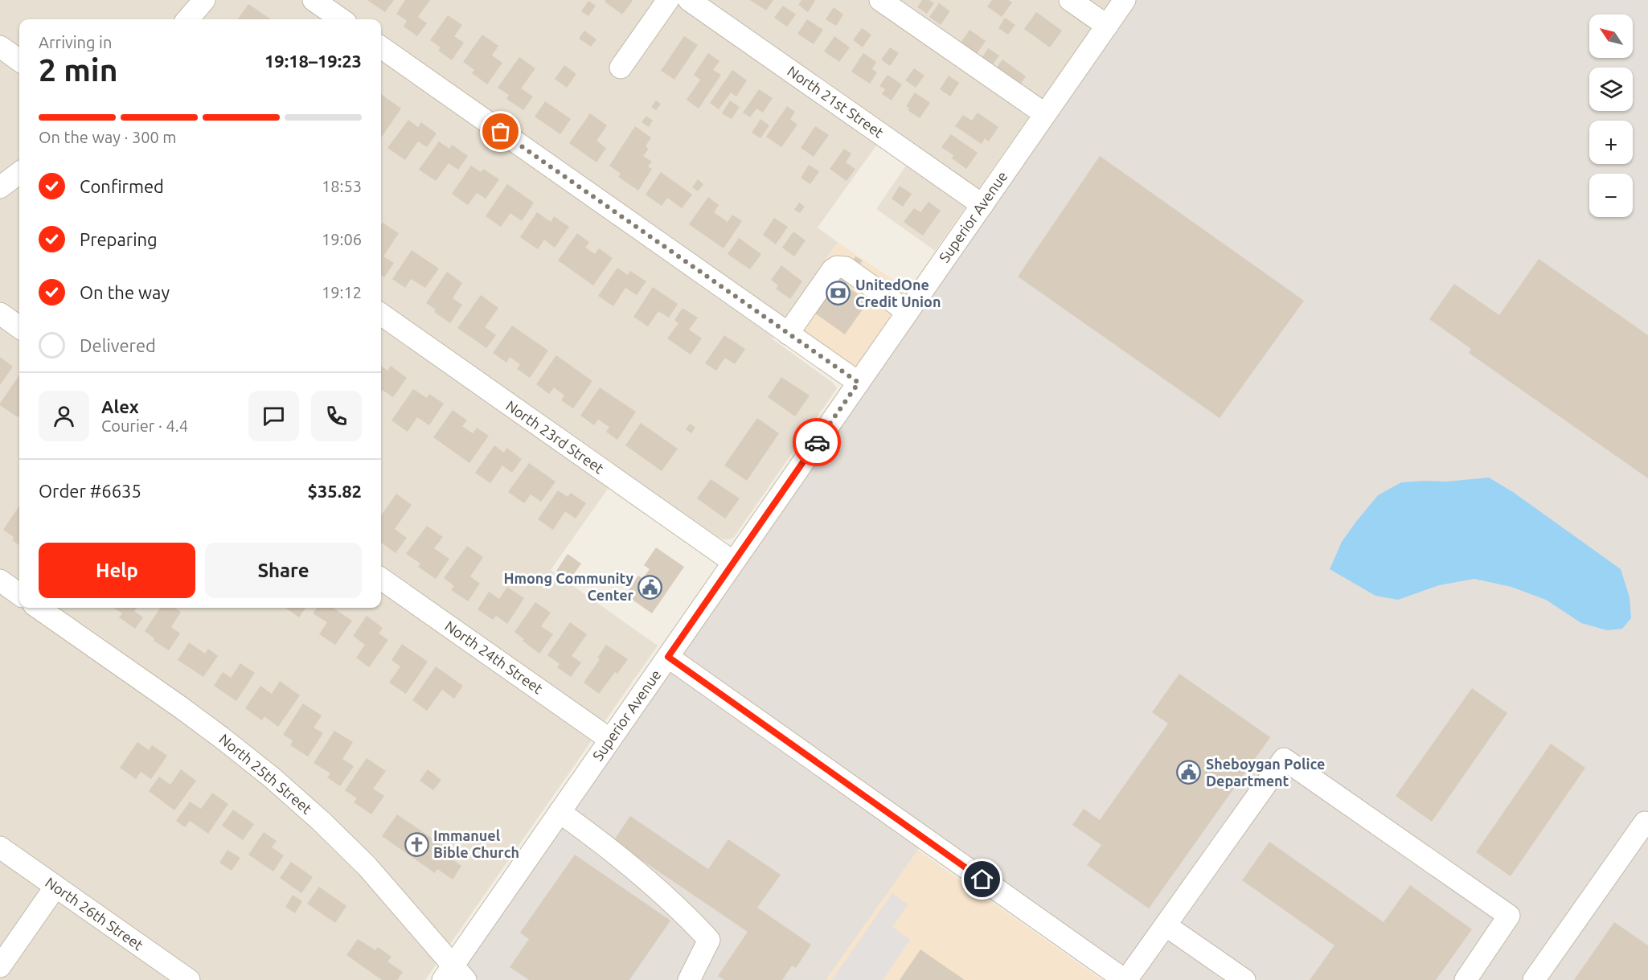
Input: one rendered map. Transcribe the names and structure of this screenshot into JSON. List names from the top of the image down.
{
  "streets": {
    "street": [
      "North 21st Street",
      "Superior Avenue",
      "North 23rd Street",
      "North 24th Street",
      "North 25th Street",
      "North 26th Street"
    ]
  },
  "crossings": [
    ["North 21st Street", "Superior Avenue"],
    ["Superior Avenue", "North 23rd Street"],
    ["Superior Avenue", "North 24th Street"],
    ["Superior Avenue", "North 25th Street"]
  ],
  "places": {
    "bank": ["UnitedOne Credit Union"],
    "public building": ["Hmong Community Center", "Sheboygan Police Department"],
    "church": ["Immanuel Bible Church"]
  },
  "north": "top left",
  "page": {
    "map_buttons": ["+", "−"],
    "heading": ["2 min", "Arriving in", "19:18–19:23"],
    "panel": [
      "Alex",
      "Courier · 4.4",
      "Order #6635",
      "$35.82"
    ],
    "bar": "On the way · 300 m",
    "list": [
      ["Confirmed", "18:53"],
      ["Preparing", "19:06"],
      ["On the way", "19:12"],
      "Delivered"
    ],
    "buttons": ["Help", "Share"]
  }
}
